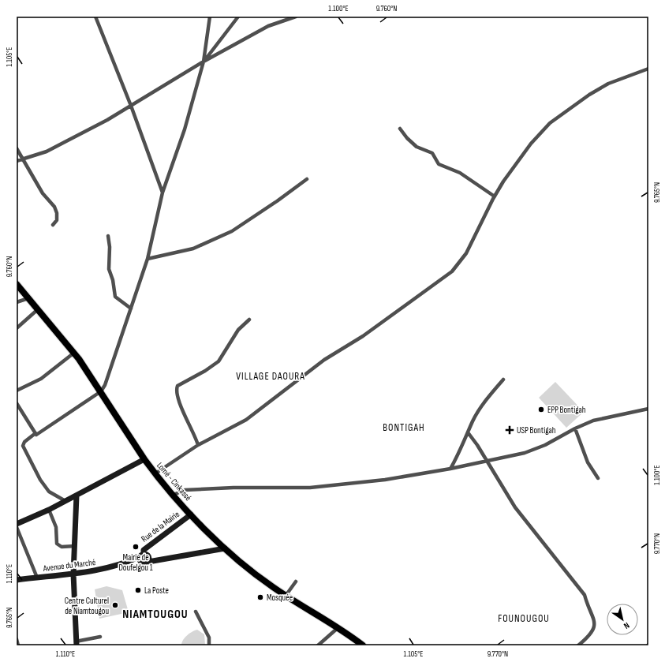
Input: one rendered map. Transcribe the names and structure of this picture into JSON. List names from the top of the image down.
{
  "streets": {
    "highway": ["Lomé - Cinkassé"],
    "main road": ["Rue de la Mairie", "Avenue du Marché"]
  },
  "crossings": [
    ["Lomé - Cinkassé", "Rue de la Mairie"],
    ["Rue de la Mairie", "Avenue du Marché"]
  ],
  "districts": [
    "VILLAGE DAOURA",
    "BONTIGAH",
    "NIAMTOUGOU",
    "FOUNOUGOU"
  ],
  "places": {
    "other": [
      "EPP Bontigah",
      "Mairie de Doufelgou 1",
      "La Poste",
      "Mosquée",
      "Centre Culturel de Niamtougou"
    ],
    "health": ["USP Bontigah"]
  },
  "north": "bottom right",
  "coordinates": [
    "1.100°E",
    "9.760°N",
    "1.105°E",
    "9.765°N",
    "9.770°N",
    "1.110°E"
  ]
}
